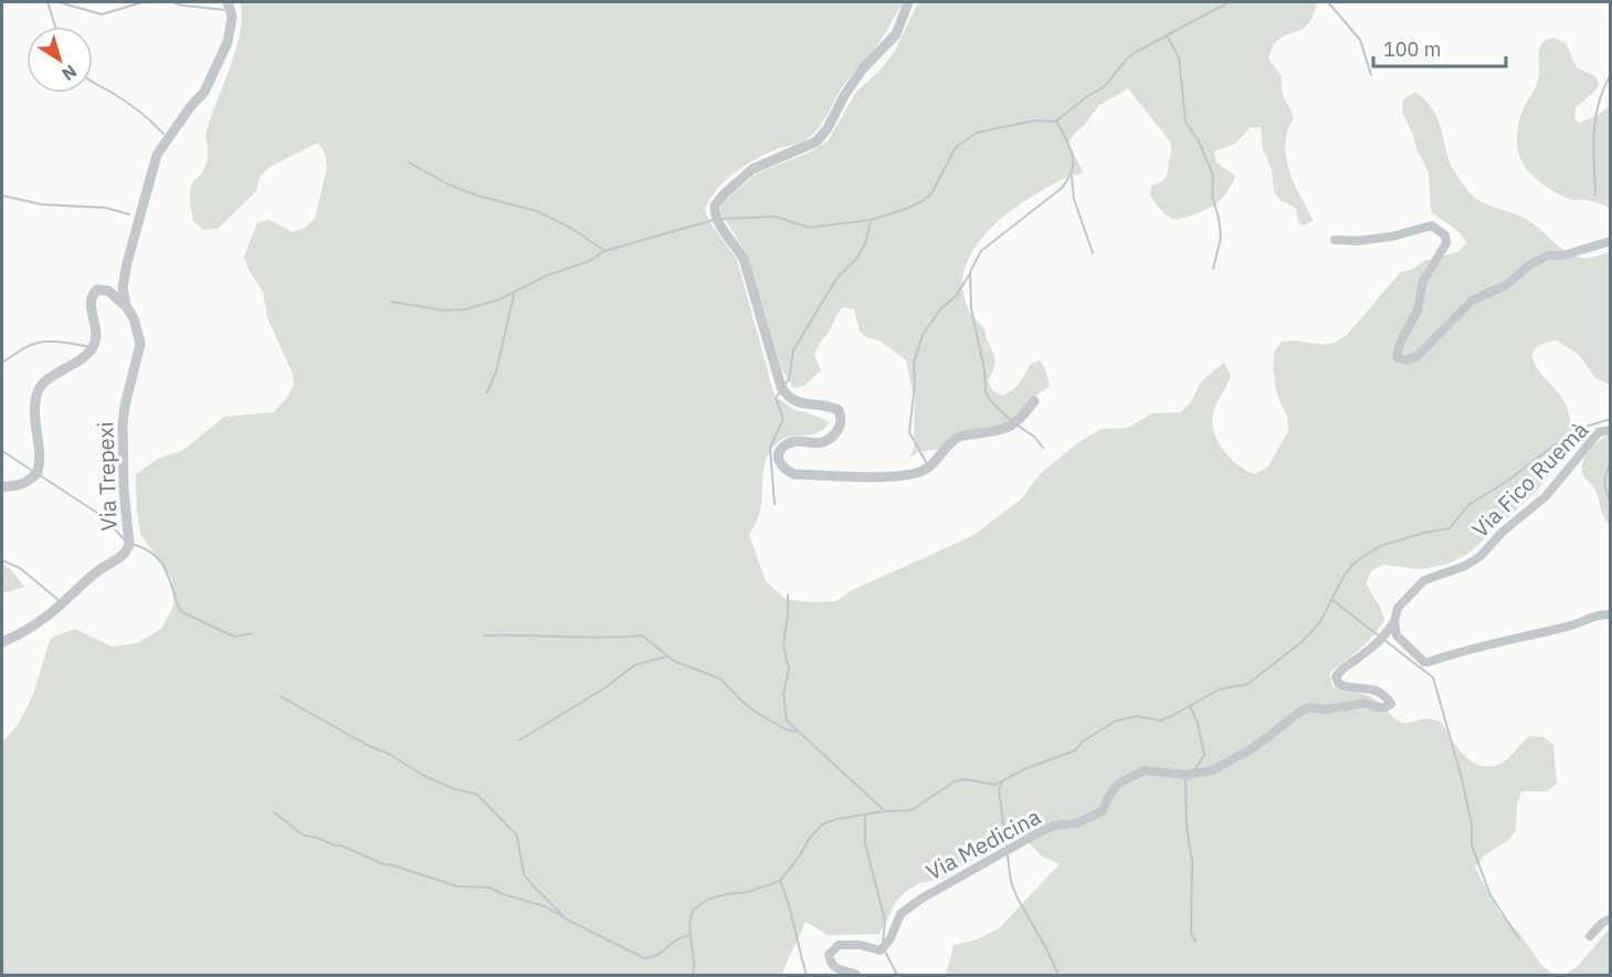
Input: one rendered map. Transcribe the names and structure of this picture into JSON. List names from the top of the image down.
{
  "streets": {
    "street": ["Via Trepexi", "Via Fico Ruemà", "Via Medicina"]
  },
  "crossings": [
    ["Via Fico Ruemà", "Via Medicina"]
  ],
  "scale_bar": "100 m",
  "north": "bottom right"
}
